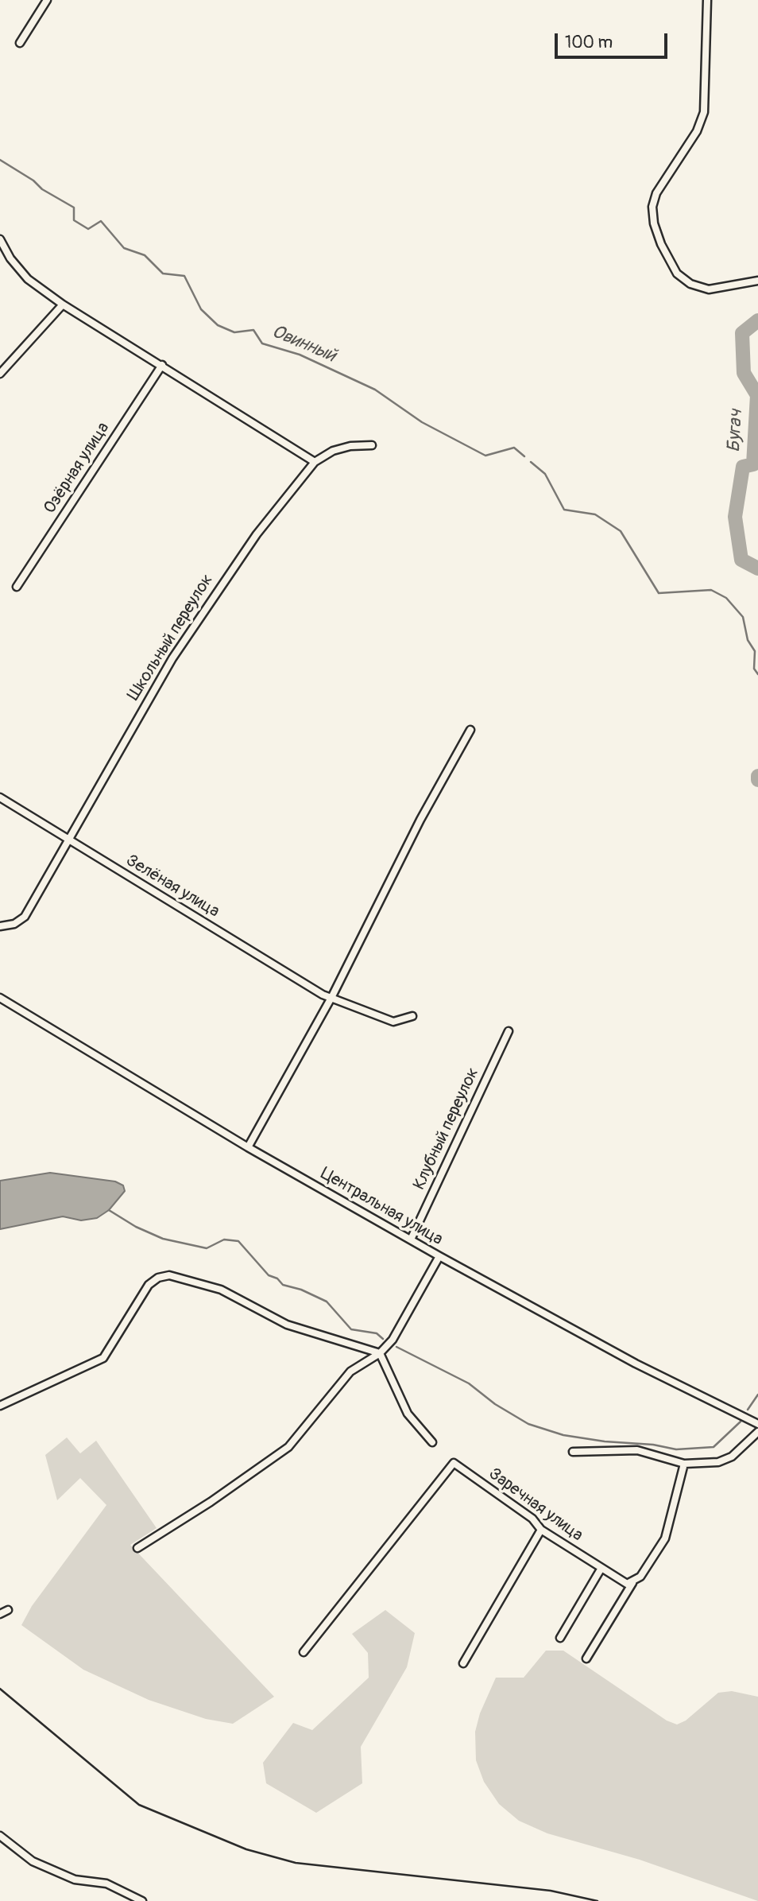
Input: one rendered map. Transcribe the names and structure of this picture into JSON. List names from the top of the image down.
{
  "streets": {
    "street": [
      "Озёрная улица",
      "Школьный переулок",
      "Зелёная улица",
      "Клубный переулок",
      "Центральная улица",
      "Заречная улица"
    ]
  },
  "crossings": [
    ["Школьный переулок", "Зелёная улица"],
    ["Клубный переулок", "Центральная улица"]
  ],
  "water": ["Овинный", "Бугач"],
  "scale_bar": "100 m"
}
